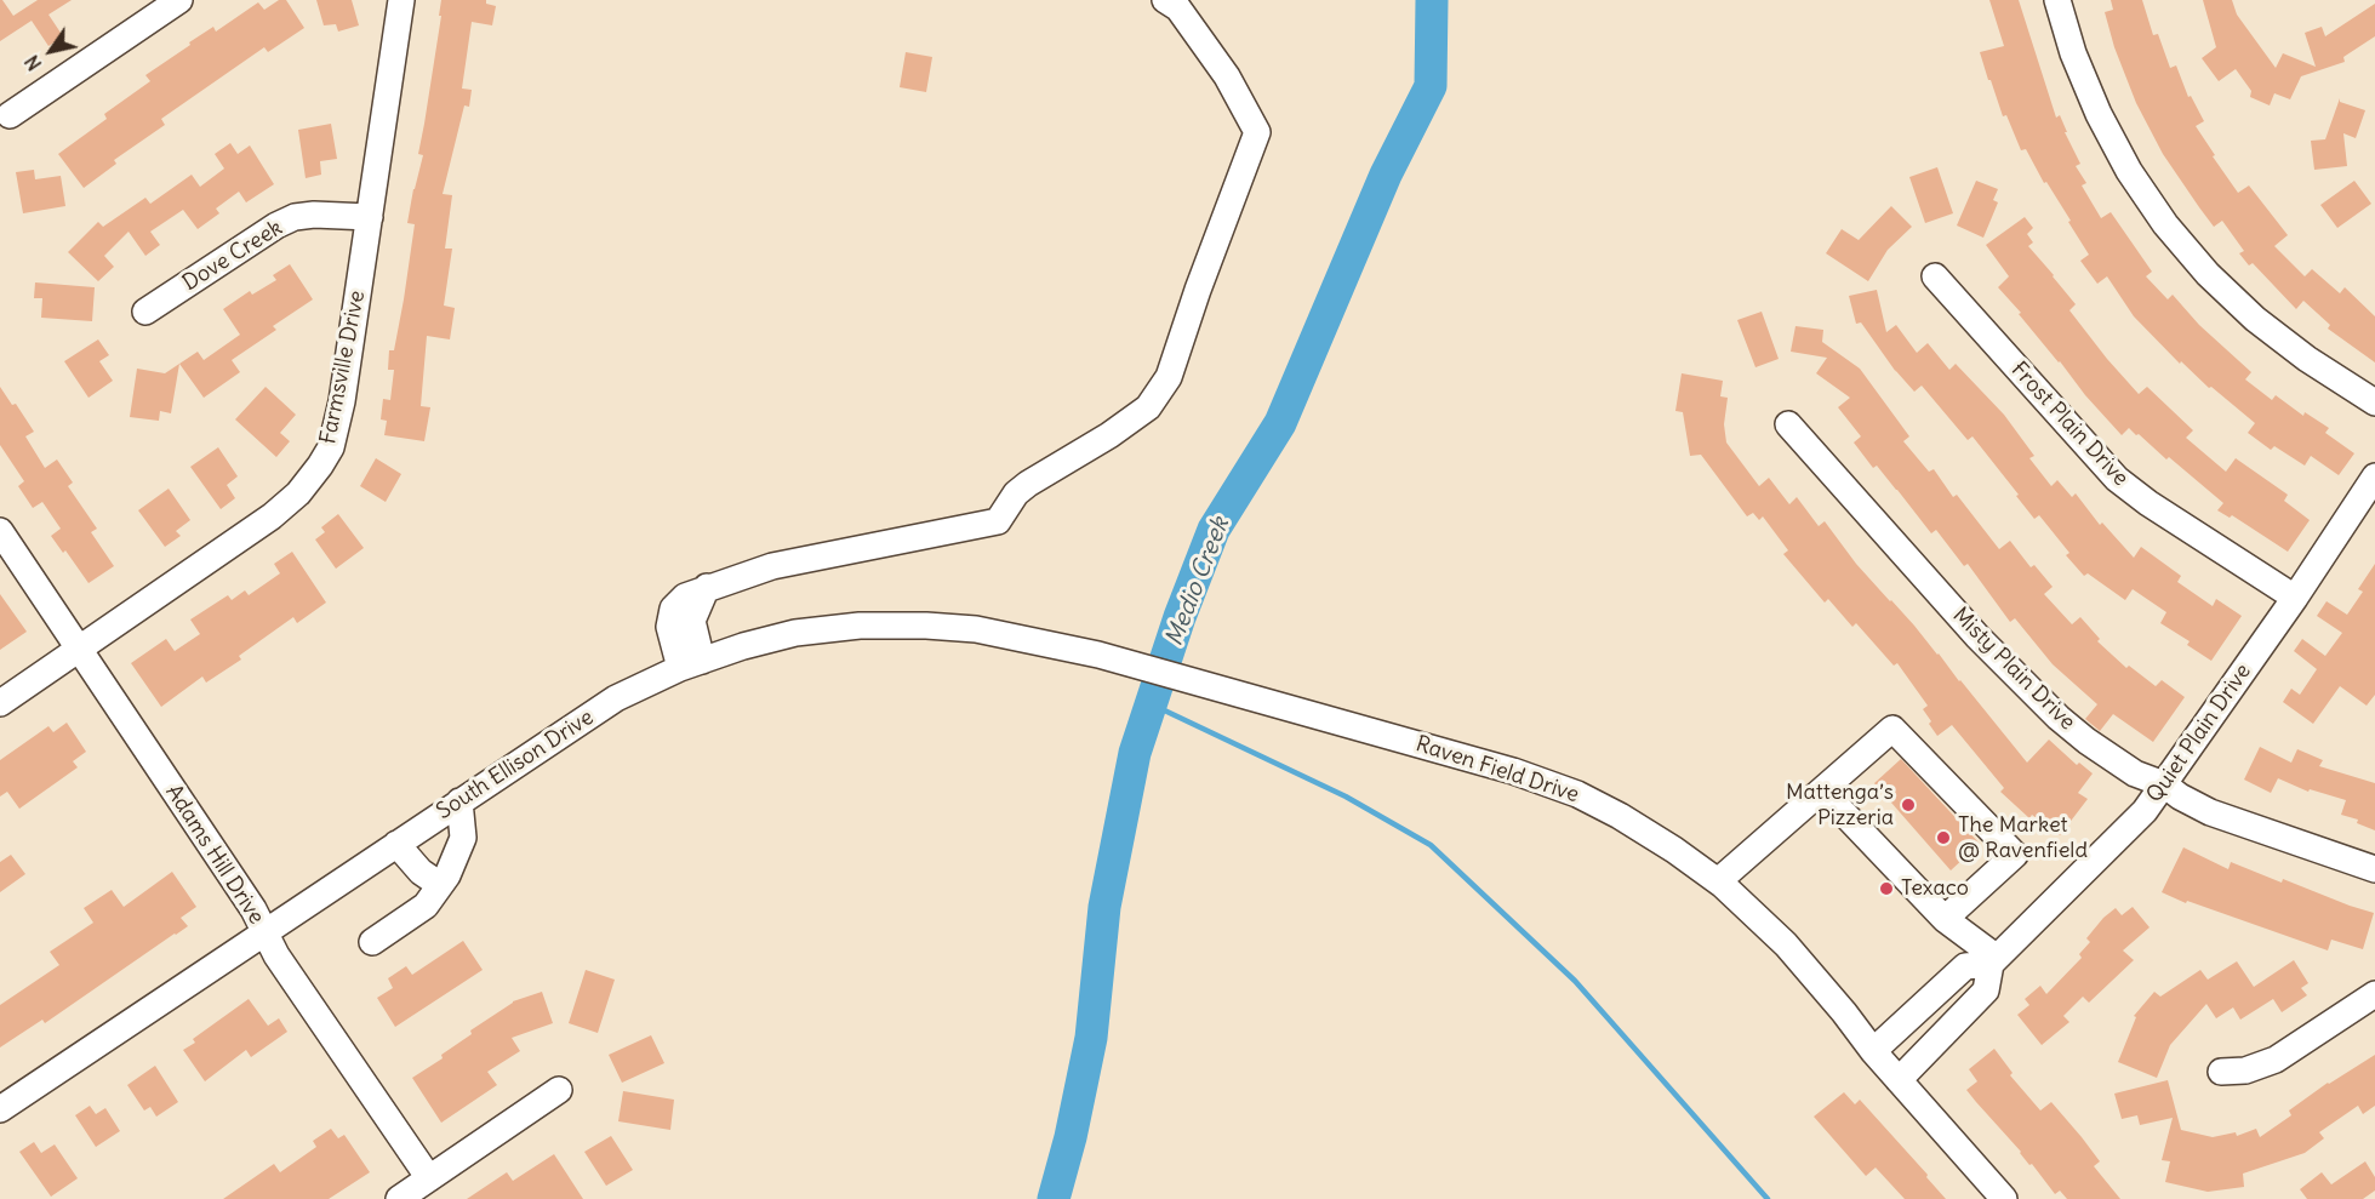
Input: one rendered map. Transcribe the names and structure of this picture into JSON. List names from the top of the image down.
{
  "streets": {
    "street": [
      "Dove Creek",
      "Farmsville Drive",
      "Frost Plain Drive",
      "Misty Plain Drive",
      "Quiet Plain Drive",
      "South Ellison Drive",
      "Raven Field Drive",
      "Adams Hill Drive"
    ]
  },
  "crossings": [
    ["Dove Creek", "Farmsville Drive"],
    ["Farmsville Drive", "Adams Hill Drive"],
    ["Frost Plain Drive", "Quiet Plain Drive"],
    ["Misty Plain Drive", "Quiet Plain Drive"],
    ["Quiet Plain Drive", "Raven Field Drive"],
    ["South Ellison Drive", "Raven Field Drive"],
    ["South Ellison Drive", "Adams Hill Drive"]
  ],
  "water": ["Medio Creek"],
  "places": ["Mattenga’s Pizzeria", "The Market @ Ravenfield", "Texaco"],
  "north": "bottom left"
}
